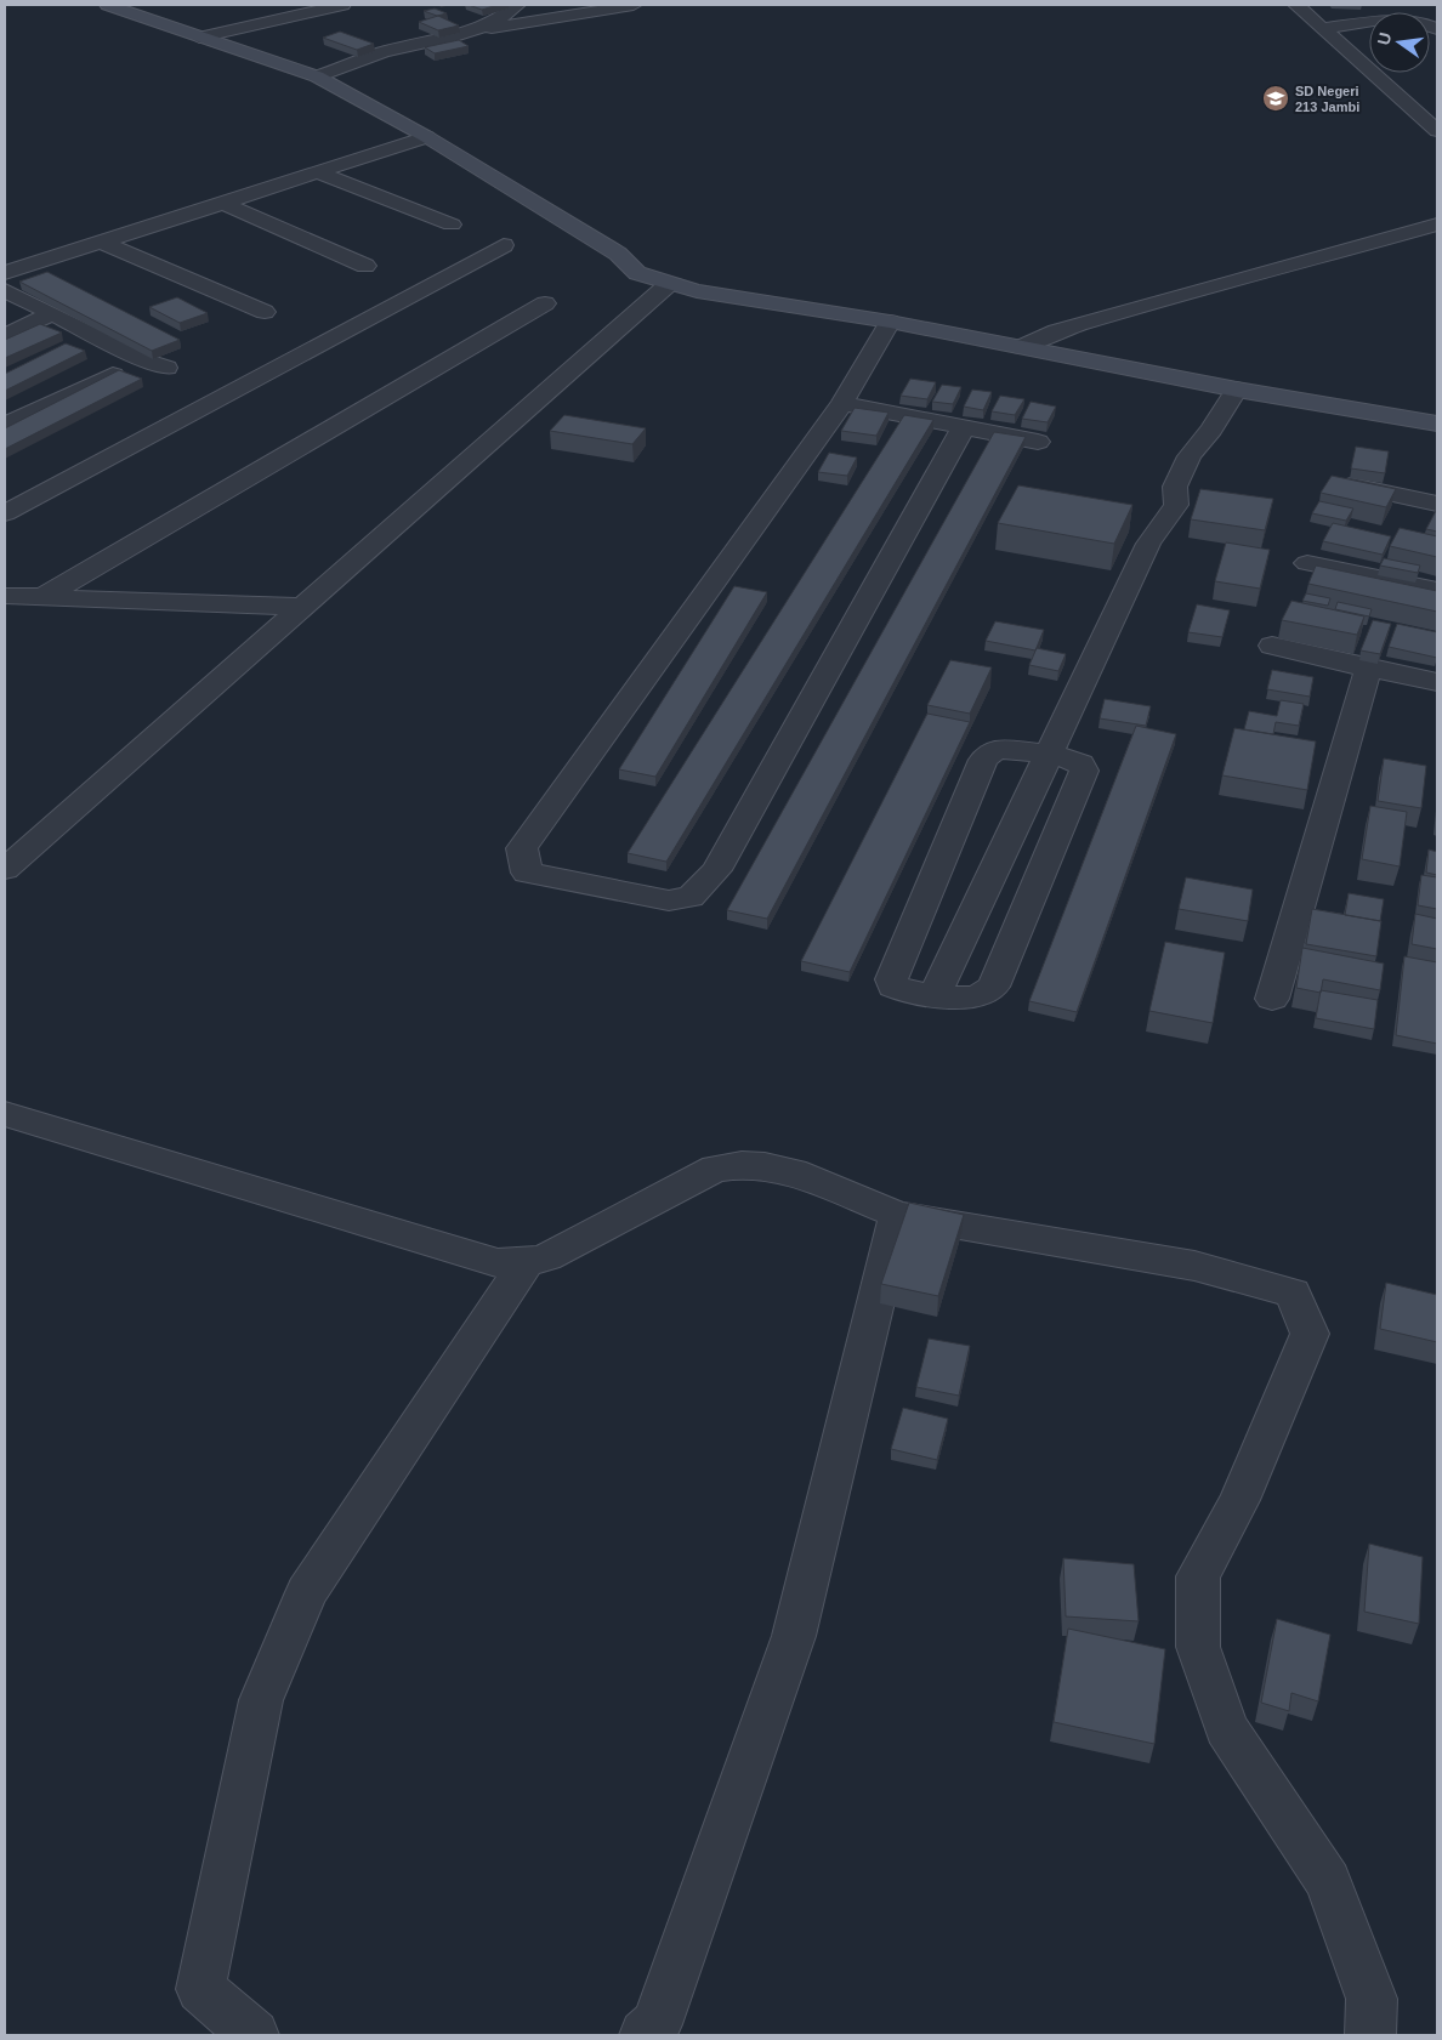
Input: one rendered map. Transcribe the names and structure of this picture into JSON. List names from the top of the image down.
{
  "places": {
    "school or university": ["SD Negeri 213 Jambi"]
  },
  "north": "left"
}
